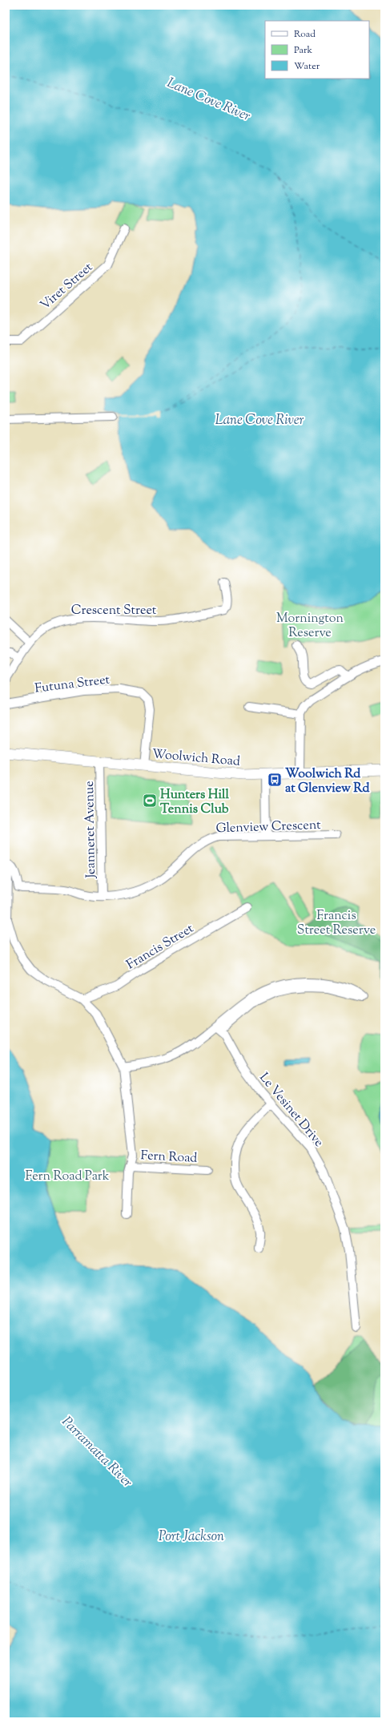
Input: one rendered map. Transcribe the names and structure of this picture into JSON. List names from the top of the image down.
{
  "streets": {
    "street": [
      "Viret Street",
      "Crescent Street",
      "Futuna Street",
      "Woolwich Road",
      "Glenview Crescent",
      "Jeanneret Avenue",
      "Francis Street",
      "Le Vesinet Drive",
      "Fern Road"
    ]
  },
  "crossings": [
    ["Futuna Street", "Woolwich Road"],
    ["Woolwich Road", "Jeanneret Avenue"],
    ["Glenview Crescent", "Jeanneret Avenue"]
  ],
  "water": ["Lane Cove River", "Parramatta River", "Port Jackson"],
  "parks": ["Mornington Reserve", "Francis Street Reserve", "Fern Road Park"],
  "places": {
    "bus stop": ["Woolwich Rd at Glenview Rd"],
    "sports": ["Hunters Hill Tennis Club"]
  },
  "legend": ["Road", "Park", "Water"]
}
